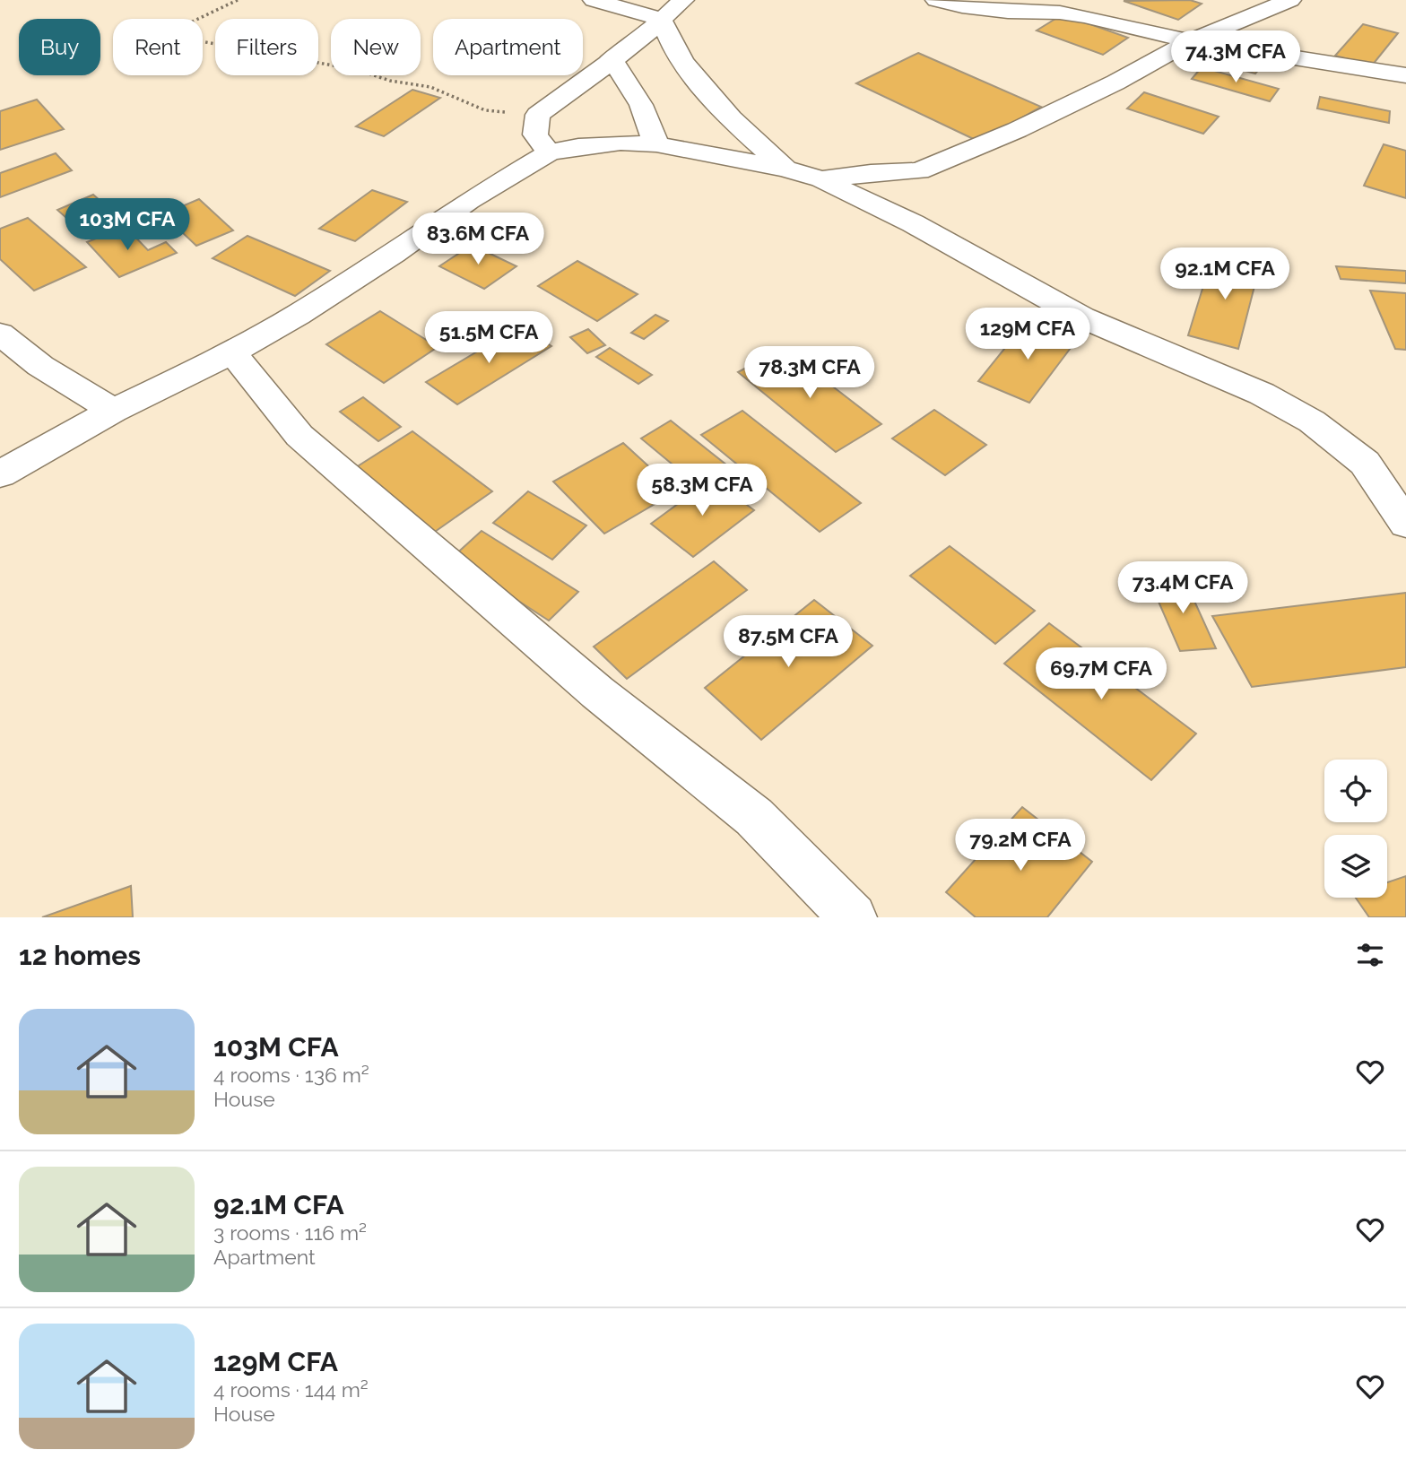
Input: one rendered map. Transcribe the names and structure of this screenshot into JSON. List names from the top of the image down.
{
  "page": {
    "chip": [
      "Buy",
      "Rent",
      "Filters",
      "New",
      "Apartment"
    ],
    "price": [
      "74.3M CFA",
      "103M CFA",
      "83.6M CFA",
      "92.1M CFA",
      "129M CFA",
      "51.5M CFA",
      "78.3M CFA",
      "58.3M CFA",
      "73.4M CFA",
      "87.5M CFA",
      "69.7M CFA",
      "79.2M CFA"
    ],
    "heading": "12 homes",
    "list": [
      {
        "name": "103M CFA",
        "note": "4 rooms · 136 m² · House"
      },
      {
        "name": "92.1M CFA",
        "note": "3 rooms · 116 m² · Apartment"
      },
      {
        "name": "129M CFA",
        "note": "4 rooms · 144 m² · House"
      }
    ]
  }
}
